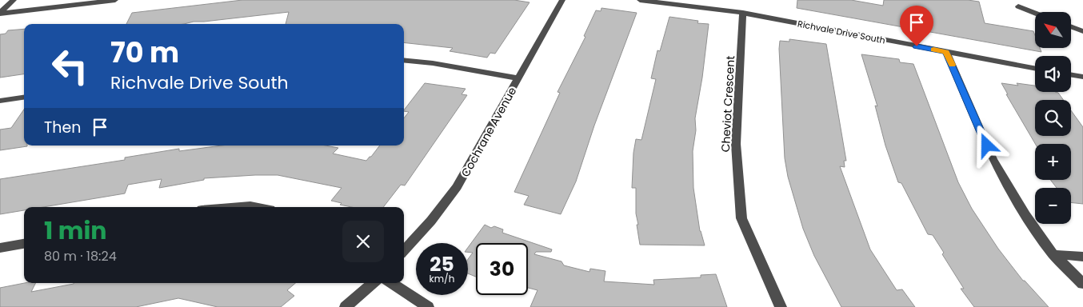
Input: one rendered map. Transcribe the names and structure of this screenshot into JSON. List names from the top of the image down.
{
  "streets": {
    "street": ["Richvale Drive South", "Cheviot Crescent", "Cochrane Avenue"]
  },
  "crossings": [
    ["Richvale Drive South", "Cheviot Crescent"]
  ],
  "north": "top left",
  "page": {
    "map_buttons": ["+", "−"],
    "turn": ["70 m", "Richvale Drive South"],
    "then": "Then",
    "heading": ["1 min", "80 m · 18:24"],
    "speed": "25 km/h",
    "limit": "30"
  }
}
